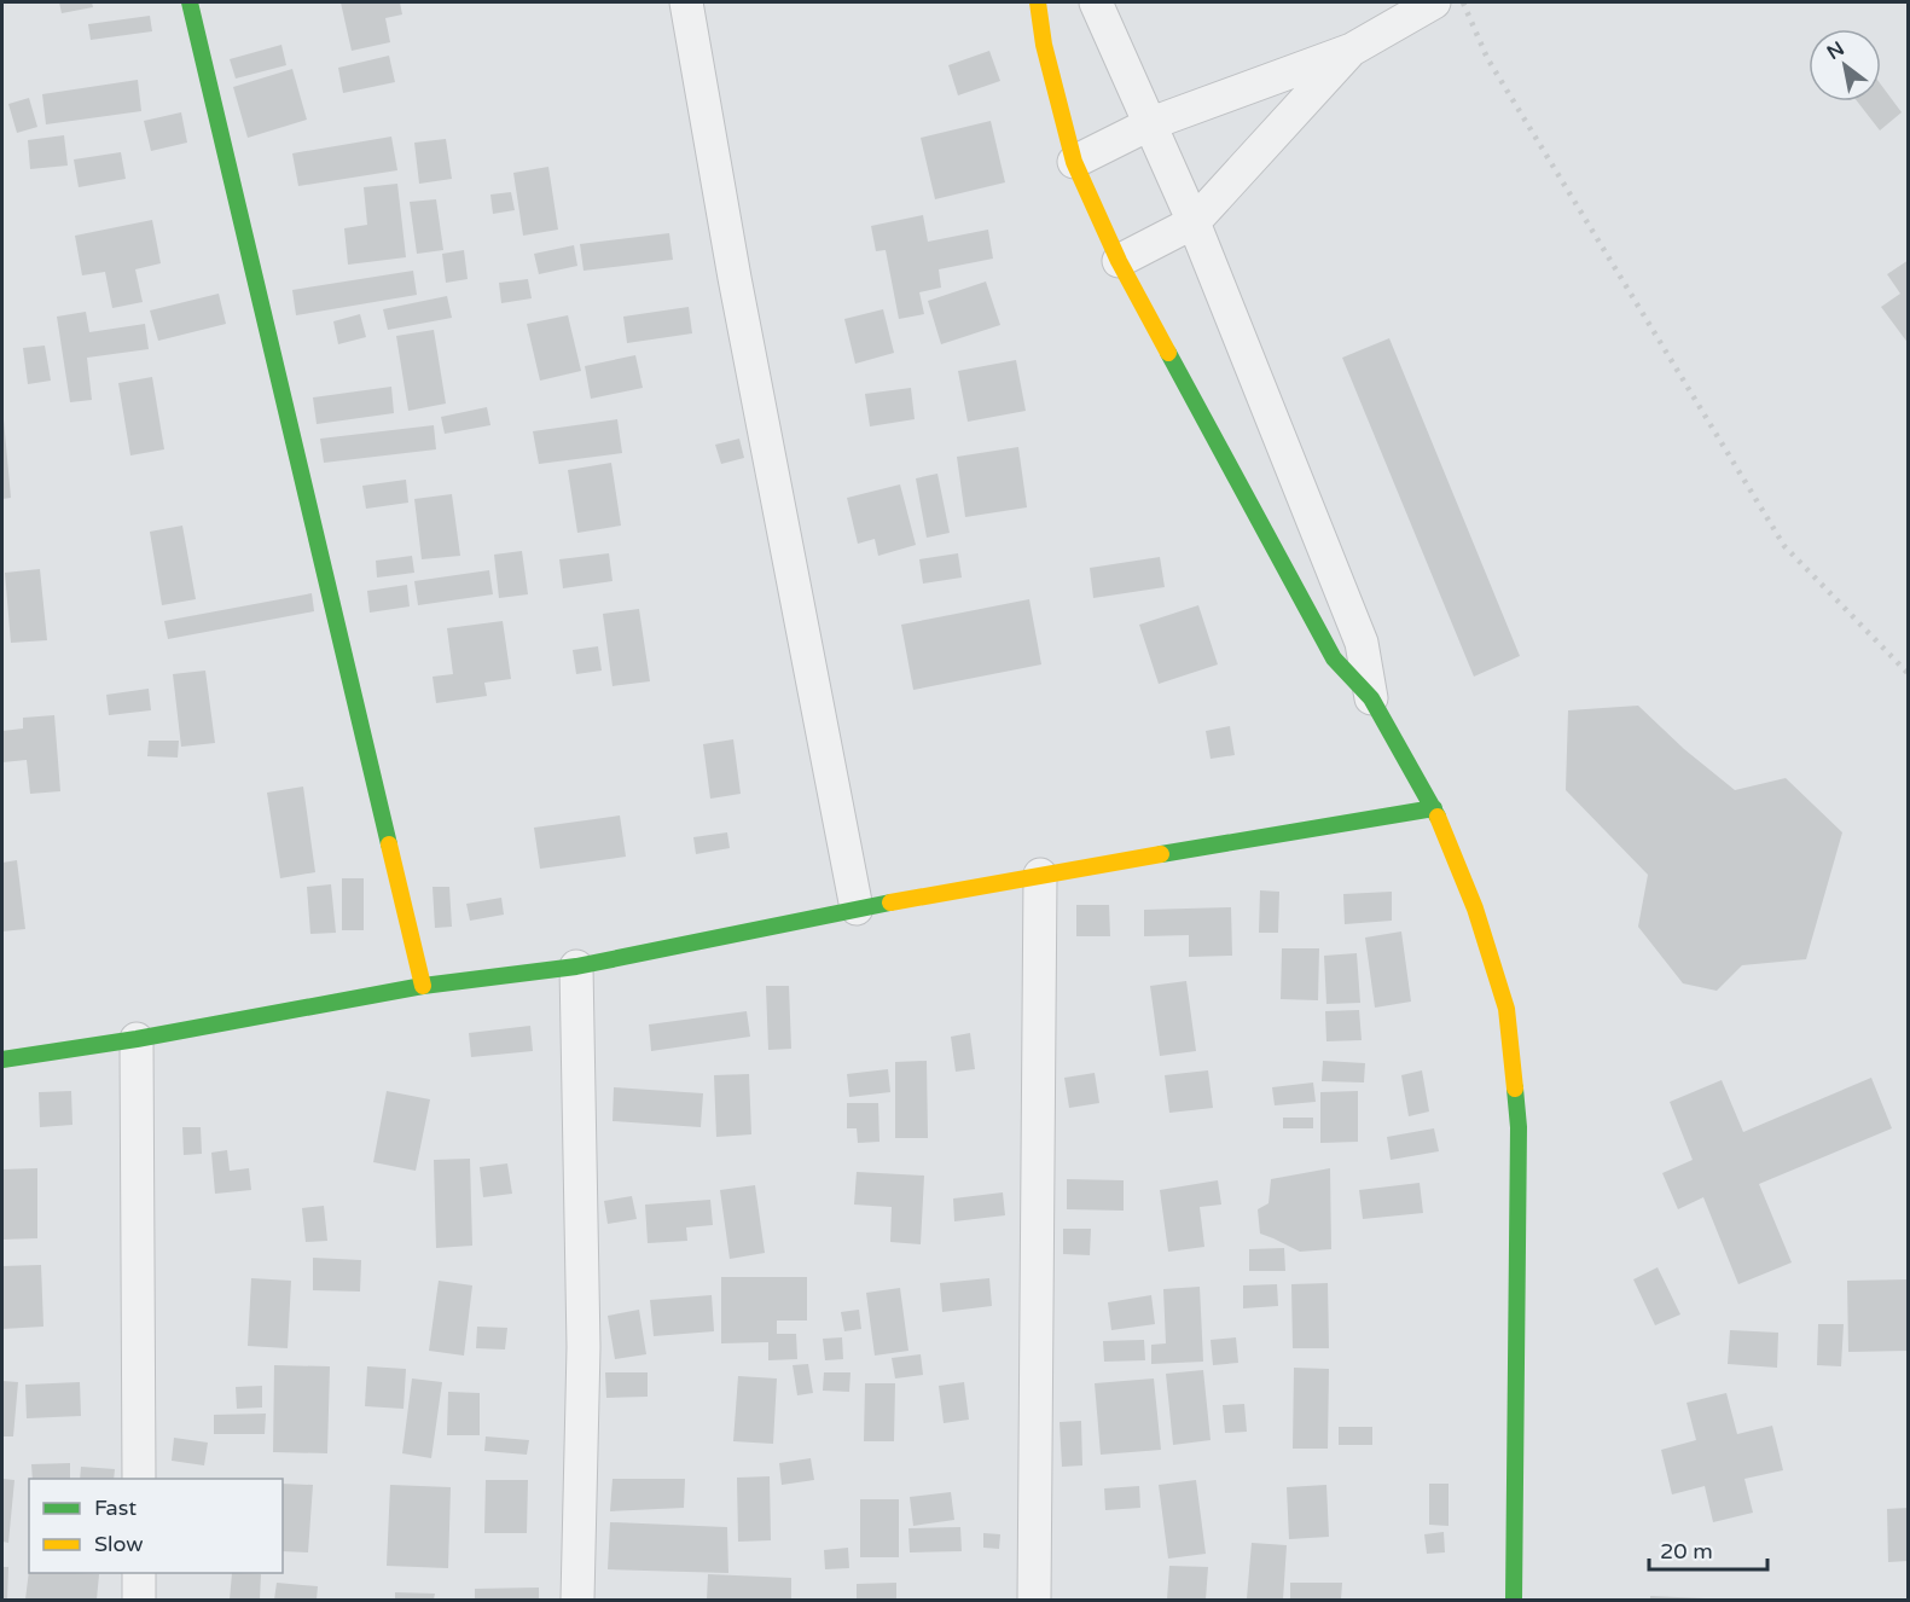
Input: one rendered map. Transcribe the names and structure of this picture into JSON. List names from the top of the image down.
{
  "legend": ["Fast", "Slow"],
  "scale_bar": "20 m",
  "north": "top left"
}
